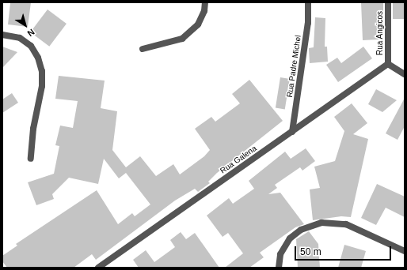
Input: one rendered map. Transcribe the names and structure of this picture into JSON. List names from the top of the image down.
{
  "streets": {
    "street": ["Rua Angicos", "Rua Padre Michel", "Rua Galena"]
  },
  "crossings": [
    ["Rua Angicos", "Rua Galena"],
    ["Rua Padre Michel", "Rua Galena"]
  ],
  "scale_bar": "50 m",
  "north": "bottom right"
}
